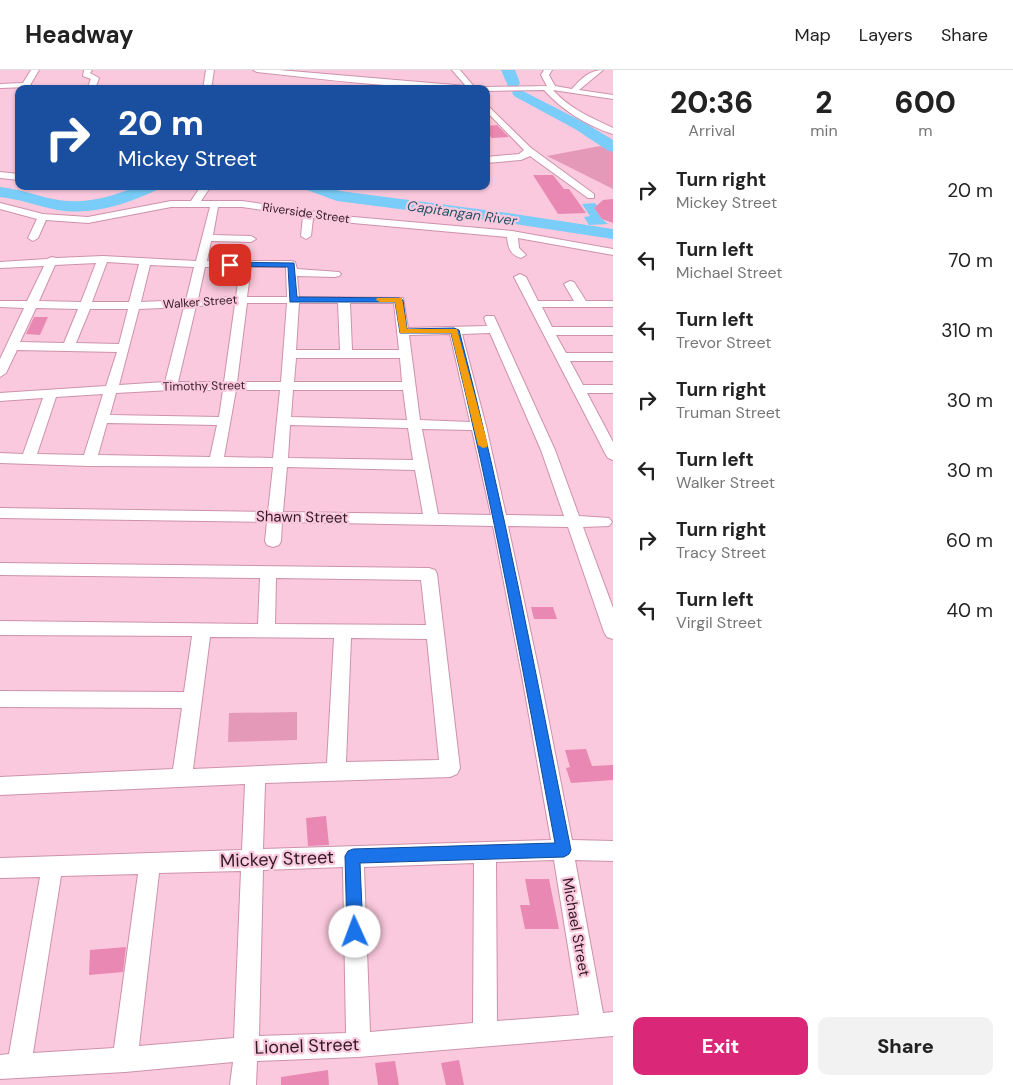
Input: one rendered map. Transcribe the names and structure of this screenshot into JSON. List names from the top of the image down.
{
  "streets": {
    "street": [
      "Riverside Street",
      "Walker Street",
      "Timothy Street",
      "Shawn Street",
      "Mickey Street",
      "Michael Street",
      "Lionel Street"
    ]
  },
  "crossings": [
    ["Shawn Street", "Michael Street"],
    ["Mickey Street", "Michael Street"],
    ["Michael Street", "Lionel Street"]
  ],
  "water": ["Capitangan River"],
  "page": {
    "header": "Headway",
    "nav": ["Map", "Layers", "Share"],
    "eta": [
      "20:36",
      "Arrival",
      "2",
      "min",
      "600",
      "m"
    ],
    "turn": ["20 m", "Mickey Street"],
    "list": [
      {
        "name": "Turn right",
        "note": "Mickey Street",
        "value": "20 m"
      },
      {
        "name": "Turn left",
        "note": "Michael Street",
        "value": "70 m"
      },
      {
        "name": "Turn left",
        "note": "Trevor Street",
        "value": "310 m"
      },
      {
        "name": "Turn right",
        "note": "Truman Street",
        "value": "30 m"
      },
      {
        "name": "Turn left",
        "note": "Walker Street",
        "value": "30 m"
      },
      {
        "name": "Turn right",
        "note": "Tracy Street",
        "value": "60 m"
      },
      {
        "name": "Turn left",
        "note": "Virgil Street",
        "value": "40 m"
      }
    ],
    "buttons": ["Exit", "Share"]
  }
}
